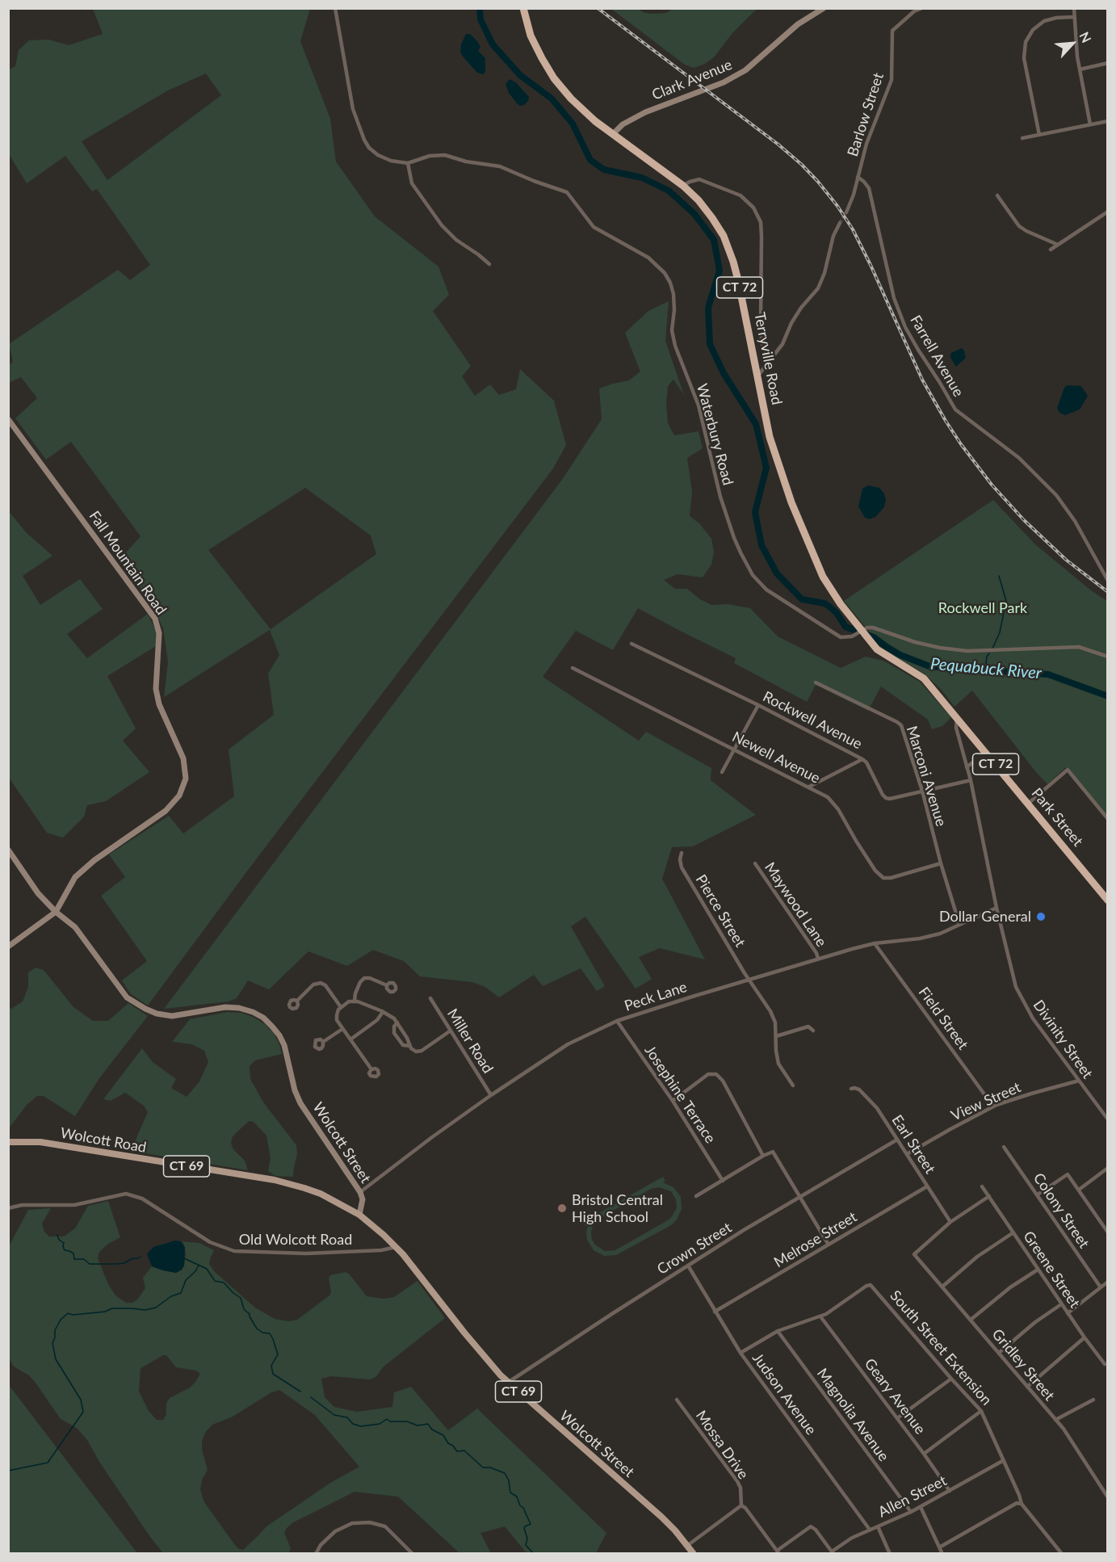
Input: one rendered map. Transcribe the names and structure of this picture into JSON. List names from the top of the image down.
{
  "streets": {
    "highway": ["CT 72", "Terryville Road", "Park Street"],
    "main road": [
      "Clark Avenue",
      "Fall Mountain Road",
      "Wolcott Road",
      "Wolcott Street",
      "CT 69"
    ],
    "street": [
      "Barlow Street",
      "Farrell Avenue",
      "Waterbury Road",
      "Rockwell Avenue",
      "Newell Avenue",
      "Marconi Avenue",
      "Maywood Lane",
      "Pierce Street",
      "Peck Lane",
      "Field Street",
      "Divinity Street",
      "Miller Road",
      "Josephine Terrace",
      "View Street",
      "Earl Street",
      "Colony Street",
      "Old Wolcott Road",
      "Melrose Street",
      "Crown Street",
      "Greene Street",
      "South Street Extension",
      "Gridley Street",
      "Judson Avenue",
      "Geary Avenue",
      "Magnolia Avenue",
      "Mossa Drive",
      "Allen Street"
    ]
  },
  "crossings": [
    ["Clark Avenue", "Terryville Road"],
    ["Barlow Street", "Farrell Avenue"],
    ["Terryville Road", "Waterbury Road"],
    ["Terryville Road", "Park Street"],
    ["Waterbury Road", "Park Street"],
    ["Fall Mountain Road", "Wolcott Street"],
    ["Rockwell Avenue", "Marconi Avenue"],
    ["Rockwell Avenue", "Divinity Street"],
    ["Newell Avenue", "Marconi Avenue"],
    ["Marconi Avenue", "Peck Lane"],
    ["Park Street", "Divinity Street"],
    ["Maywood Lane", "Peck Lane"],
    ["Pierce Street", "Peck Lane"],
    ["Peck Lane", "Field Street"],
    ["Peck Lane", "Divinity Street"],
    ["Peck Lane", "Miller Road"],
    ["Peck Lane", "Josephine Terrace"],
    ["Peck Lane", "Wolcott Street"],
    ["Field Street", "View Street"],
    ["Divinity Street", "View Street"],
    ["View Street", "Earl Street"],
    ["Wolcott Road", "Wolcott Street"],
    ["Wolcott Street", "Old Wolcott Road"],
    ["Wolcott Street", "Crown Street"],
    ["Earl Street", "Melrose Street"],
    ["Earl Street", "Crown Street"],
    ["Earl Street", "Gridley Street"],
    ["Melrose Street", "Judson Avenue"],
    ["Crown Street", "Judson Avenue"],
    ["South Street Extension", "Geary Avenue"],
    ["South Street Extension", "Allen Street"],
    ["Judson Avenue", "Allen Street"],
    ["Geary Avenue", "Allen Street"],
    ["Magnolia Avenue", "Allen Street"]
  ],
  "water": ["Pequabuck River"],
  "parks": ["Rockwell Park"],
  "places": ["Dollar General", "Bristol Central High School"],
  "north": "top right"
}
